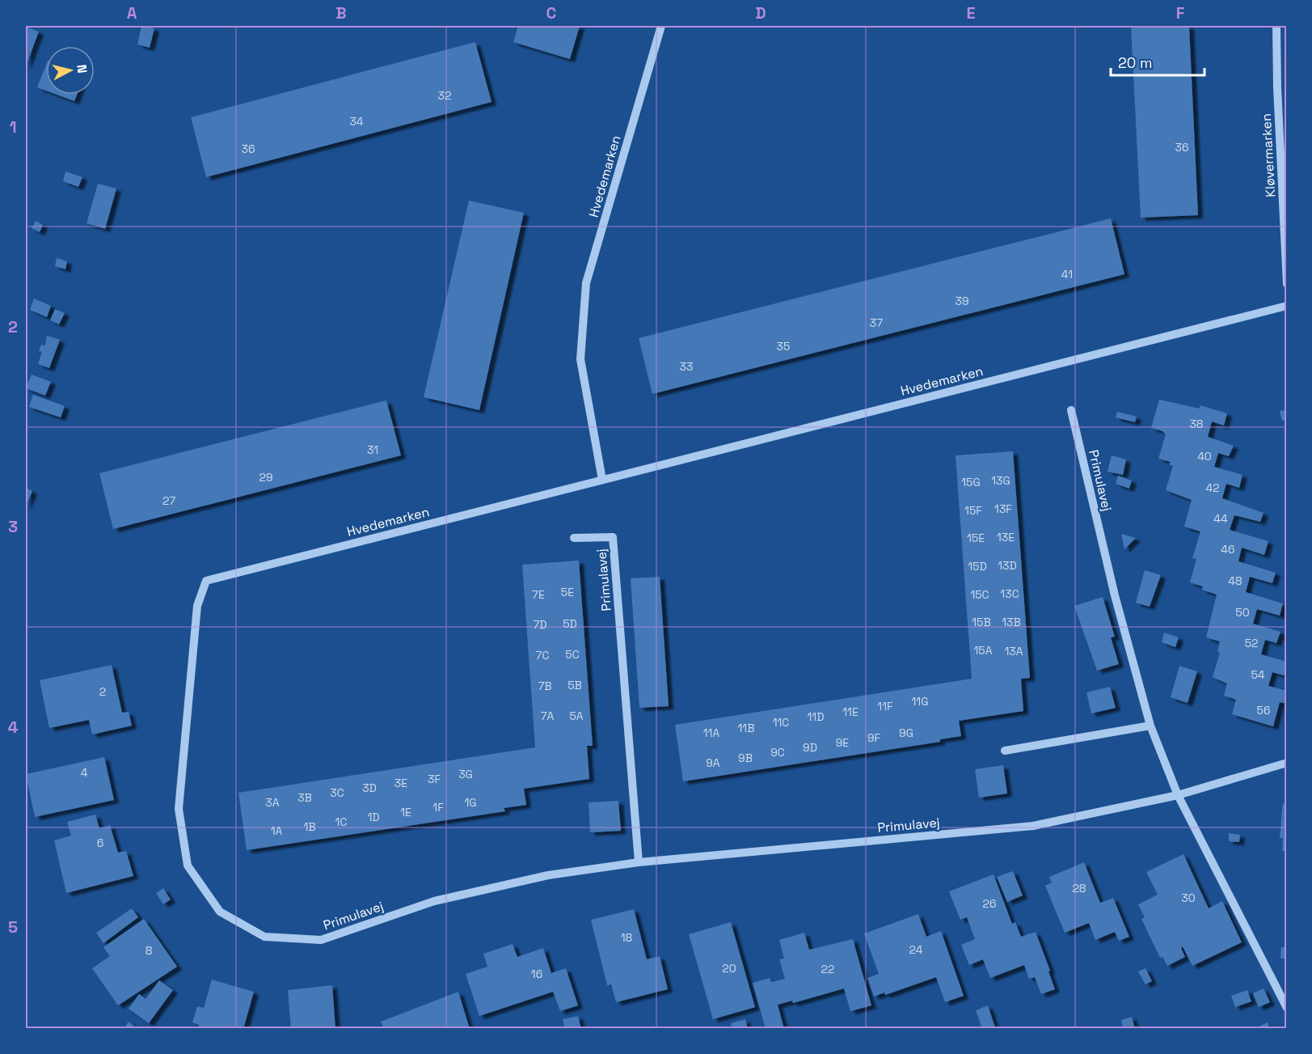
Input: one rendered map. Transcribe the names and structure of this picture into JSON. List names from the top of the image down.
{
  "streets": {
    "street": ["Kløvermarken", "Hvedemarken", "Primulavej"]
  },
  "crossings": [
    ["Hvedemarken", "Primulavej"]
  ],
  "house_numbers": [
    "32",
    "34",
    "36",
    "36",
    "41",
    "39",
    "37",
    "35",
    "33",
    "38",
    "31",
    "40",
    "29",
    "13G",
    "15G",
    "42",
    "27",
    "13F",
    "15F",
    "44",
    "13E",
    "15E",
    "46",
    "13D",
    "15D",
    "48",
    "5E",
    "13C",
    "7E",
    "15C",
    "50",
    "15B",
    "13B",
    "5D",
    "7D",
    "52",
    "15A",
    "13A",
    "5C",
    "7C",
    "54",
    "5B",
    "7B",
    "2",
    "11G",
    "11F",
    "56",
    "11E",
    "7A",
    "5A",
    "11D",
    "11C",
    "11B",
    "11A",
    "9G",
    "9F",
    "9E",
    "9D",
    "9C",
    "9B",
    "9A",
    "4",
    "3G",
    "3F",
    "3E",
    "3D",
    "3C",
    "3B",
    "3A",
    "1G",
    "1F",
    "1E",
    "1D",
    "1C",
    "1B",
    "1A",
    "6",
    "28",
    "30",
    "26",
    "18",
    "24",
    "8",
    "20",
    "22",
    "16"
  ],
  "scale_bar": "20 m",
  "north": "right",
  "grid": {
    "columns": [
      "A",
      "B",
      "C",
      "D",
      "E",
      "F"
    ],
    "rows": [
      "1",
      "2",
      "3",
      "4",
      "5"
    ]
  }
}
